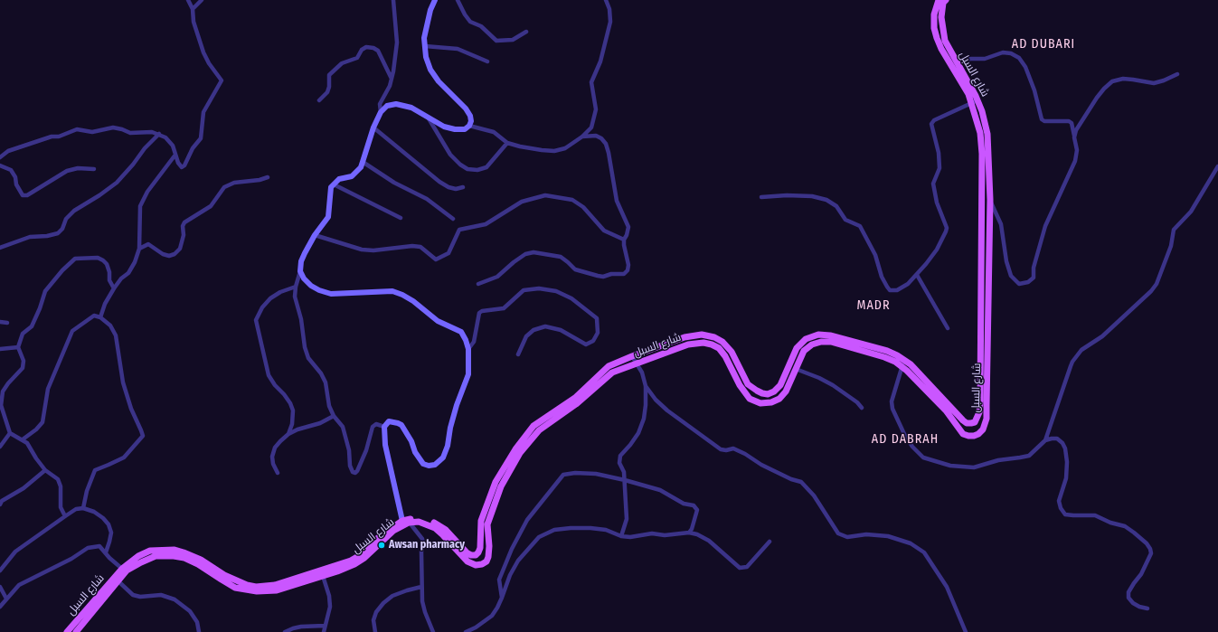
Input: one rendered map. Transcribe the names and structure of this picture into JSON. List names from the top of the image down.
{
  "streets": {
    "main road": ["شارع السبل"]
  },
  "districts": ["AD DUBARI", "MADR", "AD DABRAH"],
  "places": ["Awsan pharmacy"]
}
